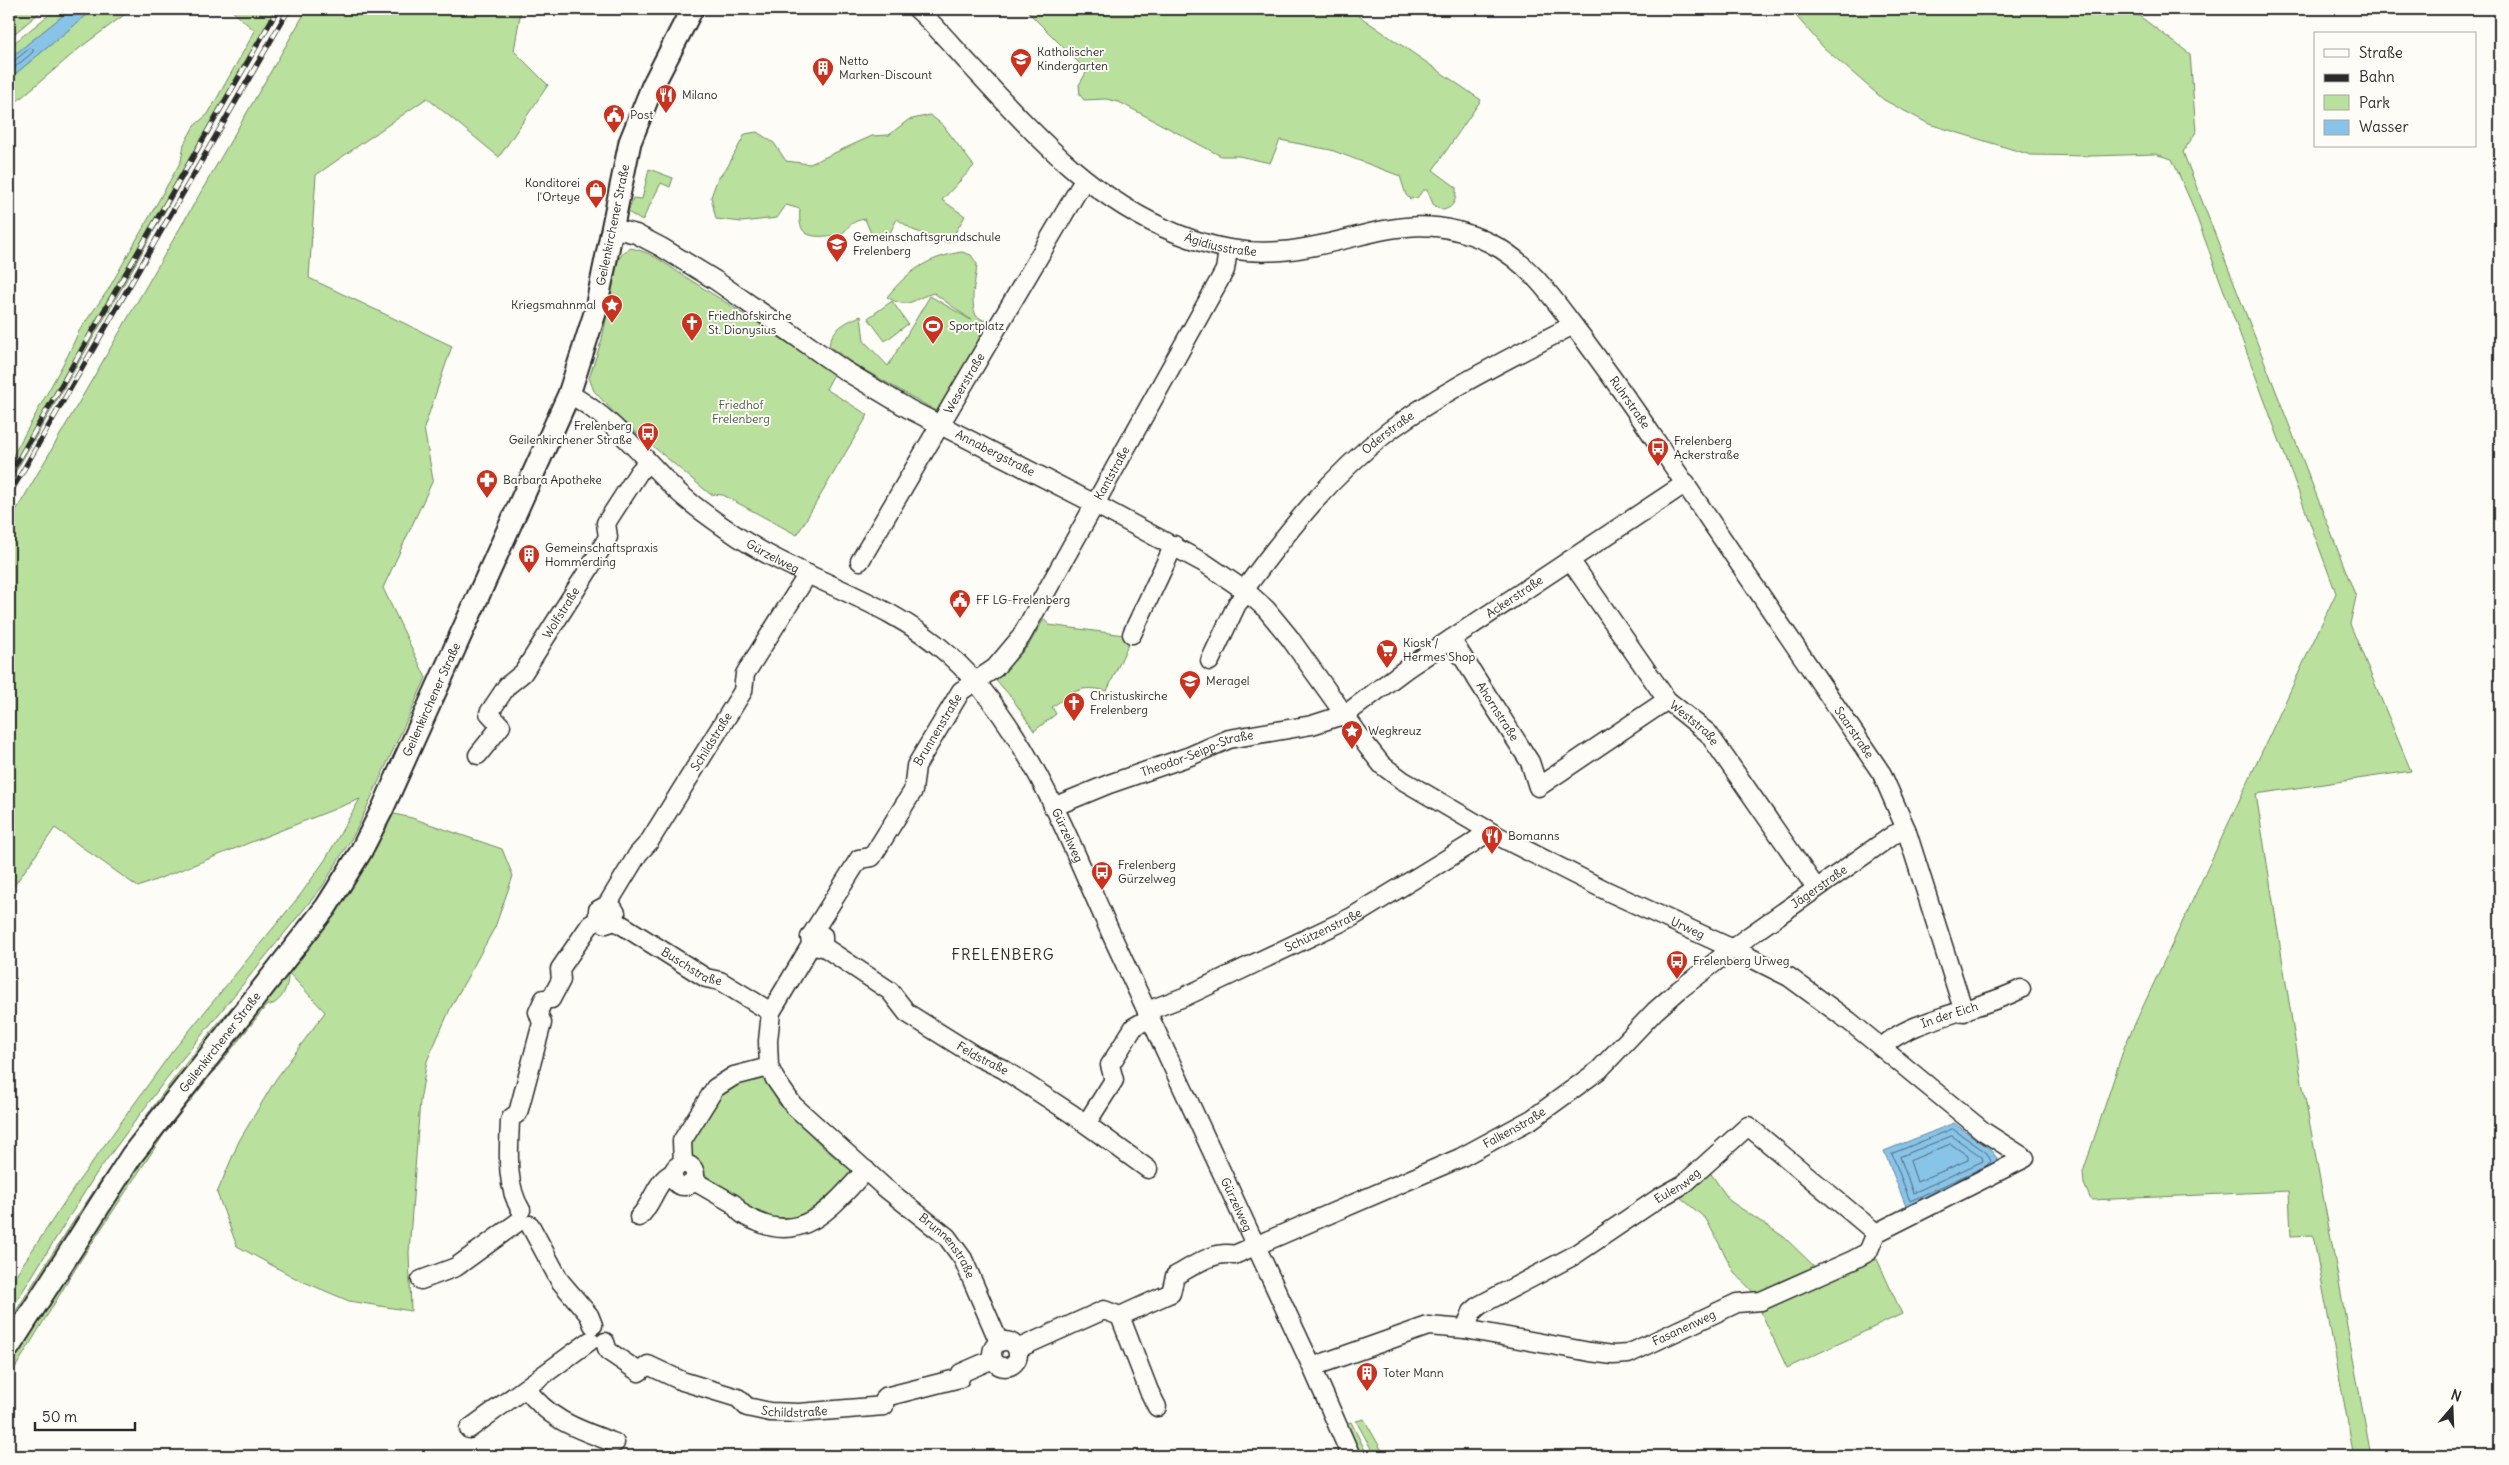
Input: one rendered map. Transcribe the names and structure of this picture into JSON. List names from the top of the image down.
{
  "streets": {
    "main road": ["Geilenkirchener Straße"],
    "street": [
      "Ägidiusstraße",
      "Weserstraße",
      "Ruhrstraße",
      "Oderstraße",
      "Annabergstraße",
      "Kantstraße",
      "Gürzelweg",
      "Ackerstraße",
      "Wolfstraße",
      "Ahornstraße",
      "Weststraße",
      "Brunnenstraße",
      "Saarstraße",
      "Schildstraße",
      "Theodor-Seipp-Straße",
      "Jägerstraße",
      "Urweg",
      "Schützenstraße",
      "Buschstraße",
      "In der Eich",
      "Feldstraße",
      "Falkenstraße",
      "Eulenweg",
      "Fasanenweg"
    ]
  },
  "crossings": [
    ["Geilenkirchener Straße", "Annabergstraße"],
    ["Geilenkirchener Straße", "Gürzelweg"],
    ["Ägidiusstraße", "Weserstraße"],
    ["Ägidiusstraße", "Ruhrstraße"],
    ["Ägidiusstraße", "Oderstraße"],
    ["Ägidiusstraße", "Kantstraße"],
    ["Weserstraße", "Annabergstraße"],
    ["Ruhrstraße", "Oderstraße"],
    ["Ruhrstraße", "Ackerstraße"],
    ["Ruhrstraße", "Saarstraße"],
    ["Oderstraße", "Annabergstraße"],
    ["Annabergstraße", "Kantstraße"],
    ["Annabergstraße", "Ackerstraße"],
    ["Annabergstraße", "Theodor-Seipp-Straße"],
    ["Annabergstraße", "Urweg"],
    ["Kantstraße", "Gürzelweg"],
    ["Kantstraße", "Brunnenstraße"],
    ["Gürzelweg", "Wolfstraße"],
    ["Gürzelweg", "Brunnenstraße"],
    ["Gürzelweg", "Schildstraße"],
    ["Gürzelweg", "Theodor-Seipp-Straße"],
    ["Gürzelweg", "Schützenstraße"],
    ["Gürzelweg", "Falkenstraße"],
    ["Gürzelweg", "Fasanenweg"],
    ["Ackerstraße", "Ahornstraße"],
    ["Ackerstraße", "Weststraße"],
    ["Ackerstraße", "Saarstraße"],
    ["Ackerstraße", "Theodor-Seipp-Straße"],
    ["Ackerstraße", "Urweg"],
    ["Ahornstraße", "Weststraße"],
    ["Weststraße", "Jägerstraße"],
    ["Brunnenstraße", "Schildstraße"],
    ["Brunnenstraße", "Buschstraße"],
    ["Brunnenstraße", "Feldstraße"],
    ["Saarstraße", "Jägerstraße"],
    ["Saarstraße", "In der Eich"],
    ["Schildstraße", "Buschstraße"],
    ["Theodor-Seipp-Straße", "Urweg"],
    ["Jägerstraße", "Urweg"],
    ["Jägerstraße", "Falkenstraße"],
    ["Urweg", "Schützenstraße"],
    ["Urweg", "In der Eich"],
    ["Urweg", "Falkenstraße"],
    ["Urweg", "Eulenweg"],
    ["Urweg", "Fasanenweg"],
    ["Schützenstraße", "Feldstraße"],
    ["Eulenweg", "Fasanenweg"]
  ],
  "districts": ["FRELENBERG"],
  "parks": ["Friedhof Frelenberg"],
  "places": {
    "school or university": ["Katholischer Kindergarten", "Gemeinschaftsgrundschule Frelenberg", "Meragel"],
    "building": ["Netto Marken-Discount", "Gemeinschaftspraxis Hommerding", "Toter Mann"],
    "restaurant": ["Milano", "Bomanns"],
    "public building": ["Post", "FF LG-Frelenberg"],
    "shop": ["Konditorei l'Orteye"],
    "place": ["Kriegsmahnmal", "Wegkreuz"],
    "church": ["Friedhofskirche St. Dionysius", "Christuskirche Frelenberg"],
    "sports": ["Sportplatz"],
    "bus stop": [
      "Frelenberg Geilenkirchener Straße",
      "Frelenberg Ackerstraße",
      "Frelenberg Gürzelweg",
      "Frelenberg Urweg"
    ],
    "pharmacy": ["Barbara Apotheke"],
    "supermarket": ["Kiosk / Hermes Shop"]
  },
  "legend": [
    "Straße",
    "Bahn",
    "Park",
    "Wasser"
  ],
  "scale_bar": "50 m",
  "north": "top"
}
